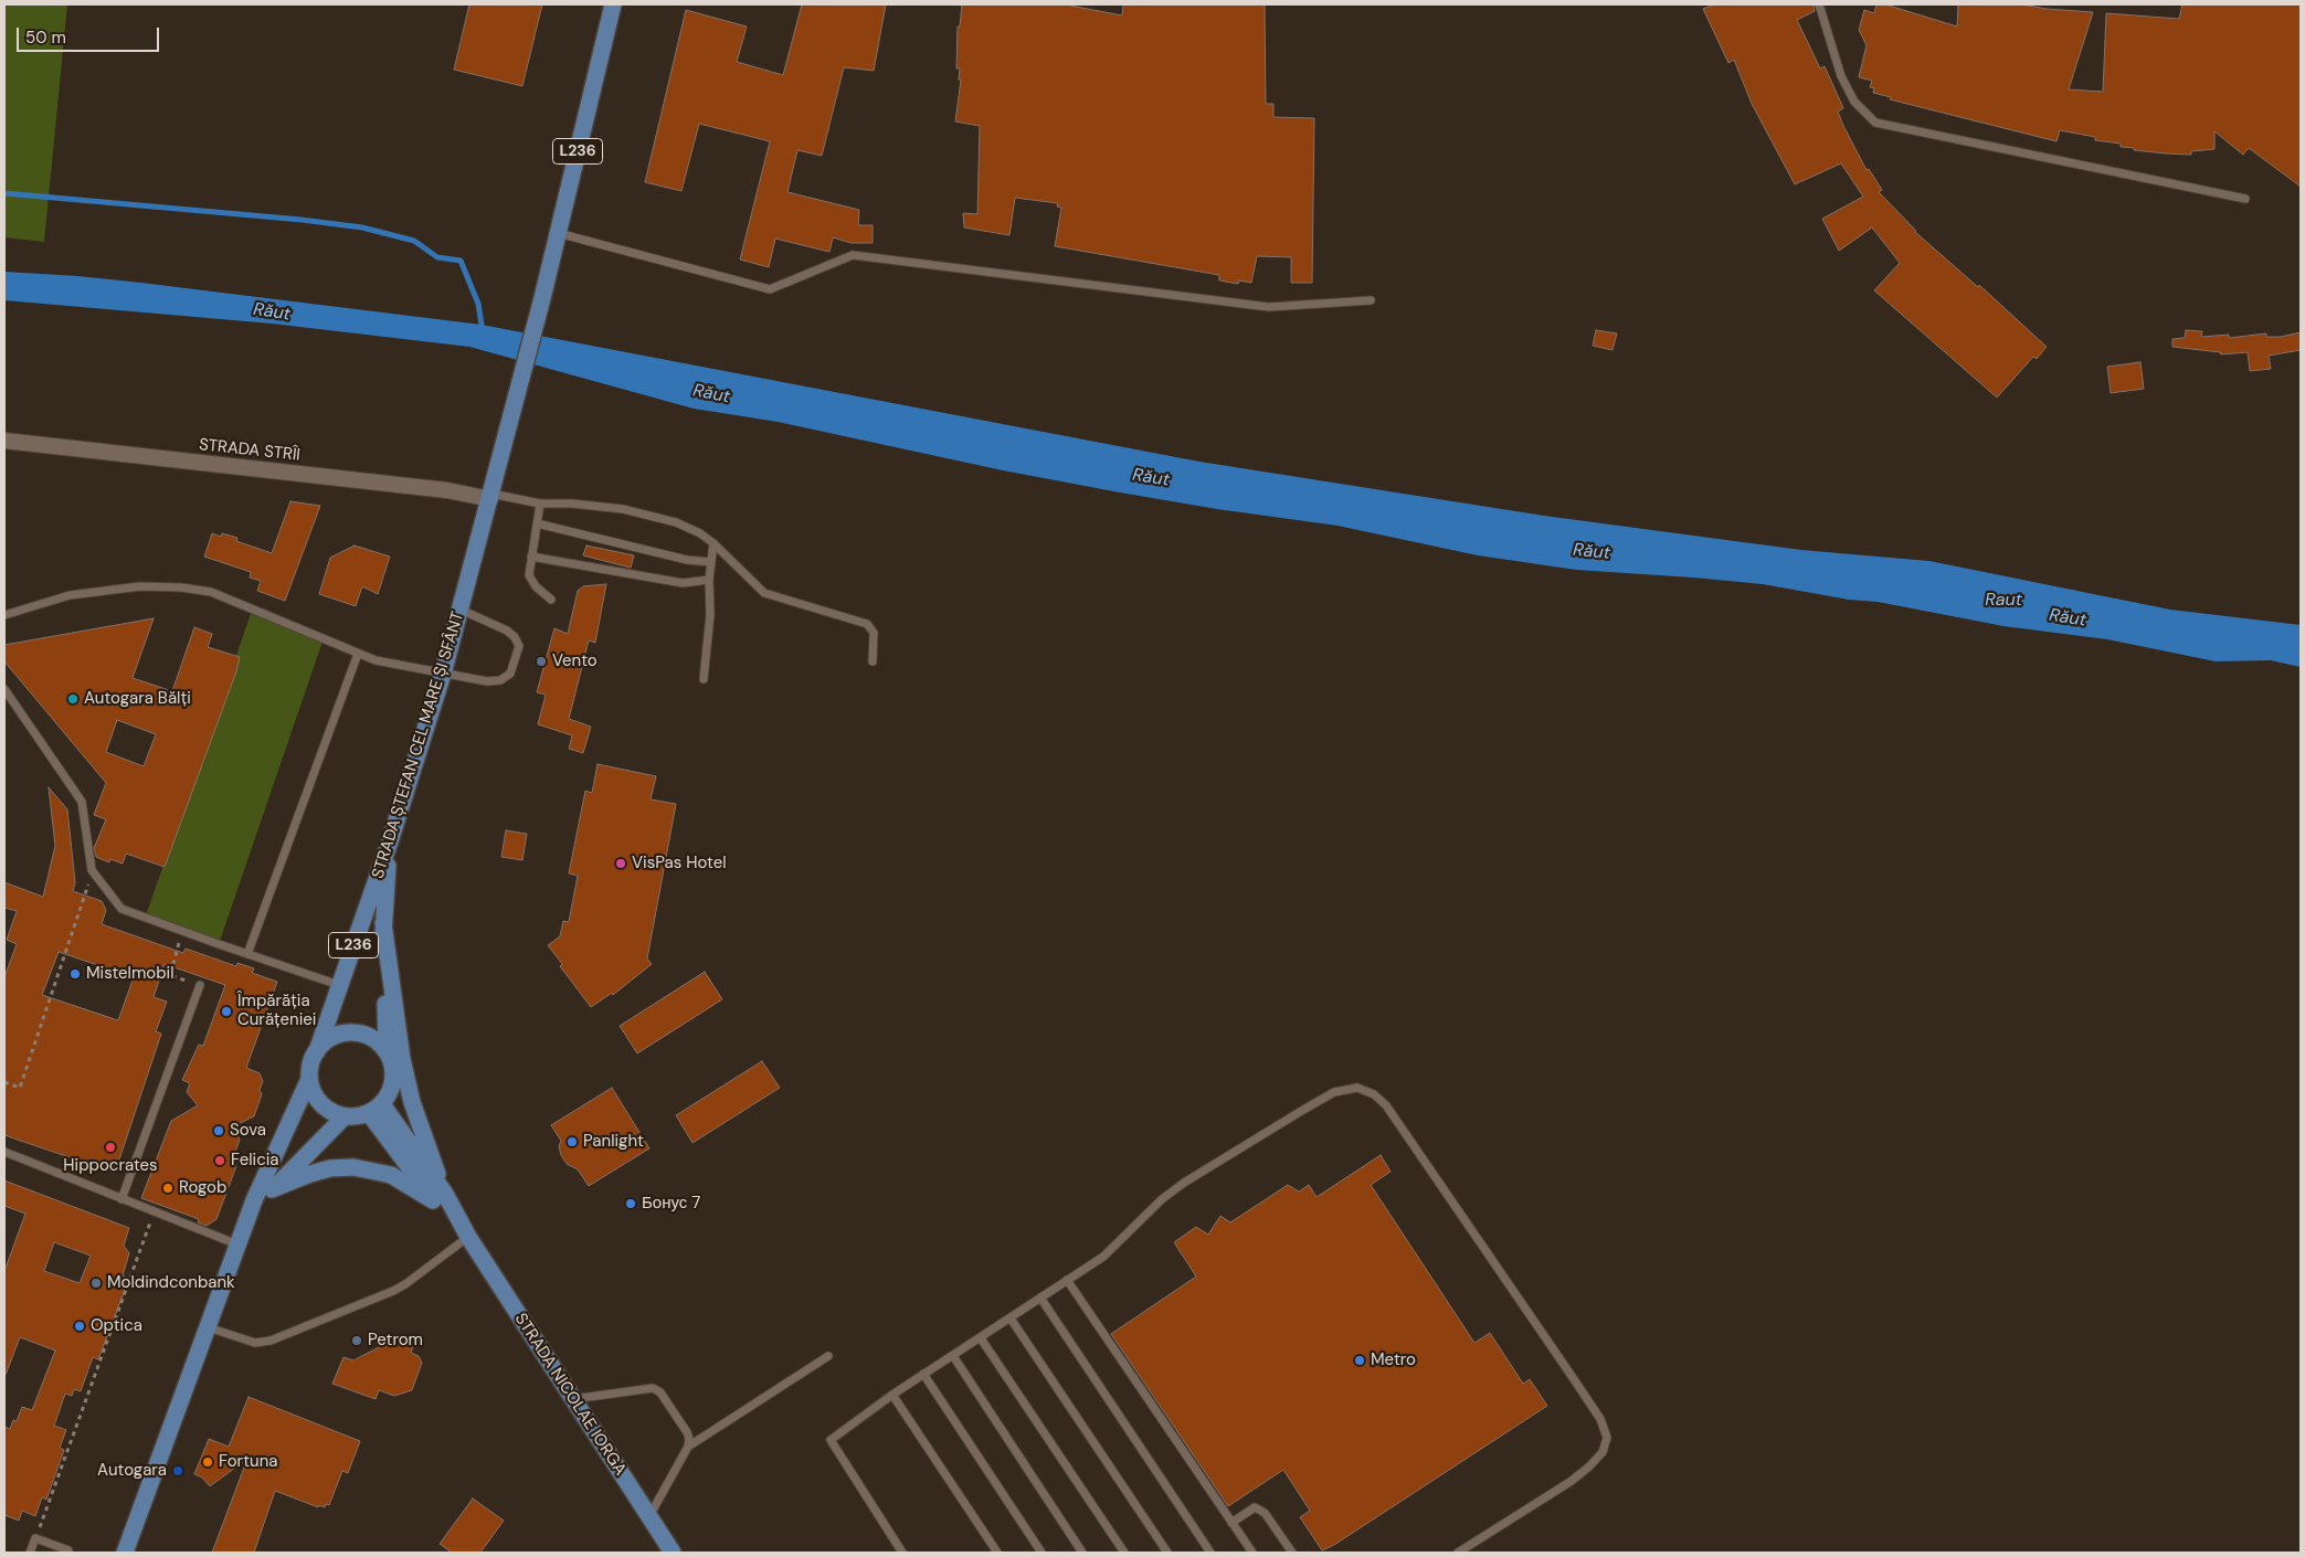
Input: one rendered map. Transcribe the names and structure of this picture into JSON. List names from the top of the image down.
{
  "streets": {
    "main road": ["L236", "STRADA ȘTEFAN CEL MARE ȘI SFÂNT", "STRADA NICOLAE IORGA"],
    "street": ["STRADA STRÎI"]
  },
  "crossings": [
    ["L236", "STRADA ȘTEFAN CEL MARE ȘI SFÂNT"],
    ["L236", "STRADA NICOLAE IORGA"],
    ["STRADA STRÎI", "STRADA ȘTEFAN CEL MARE ȘI SFÂNT"],
    ["STRADA ȘTEFAN CEL MARE ȘI SFÂNT", "STRADA NICOLAE IORGA"]
  ],
  "water": ["Răut", "Raut"],
  "places": [
    "Vento",
    "Autogara Bălți",
    "VisPas Hotel",
    "Mistelmobil",
    "Împărăția Curățeniei",
    "Sova",
    "Panlight",
    "Hippocrates",
    "Felicia",
    "Rogob",
    "Бонус 7",
    "Moldindconbank",
    "Optica",
    "Petrom",
    "Metro",
    "Fortuna",
    "Autogara"
  ],
  "scale_bar": "50 m"
}
